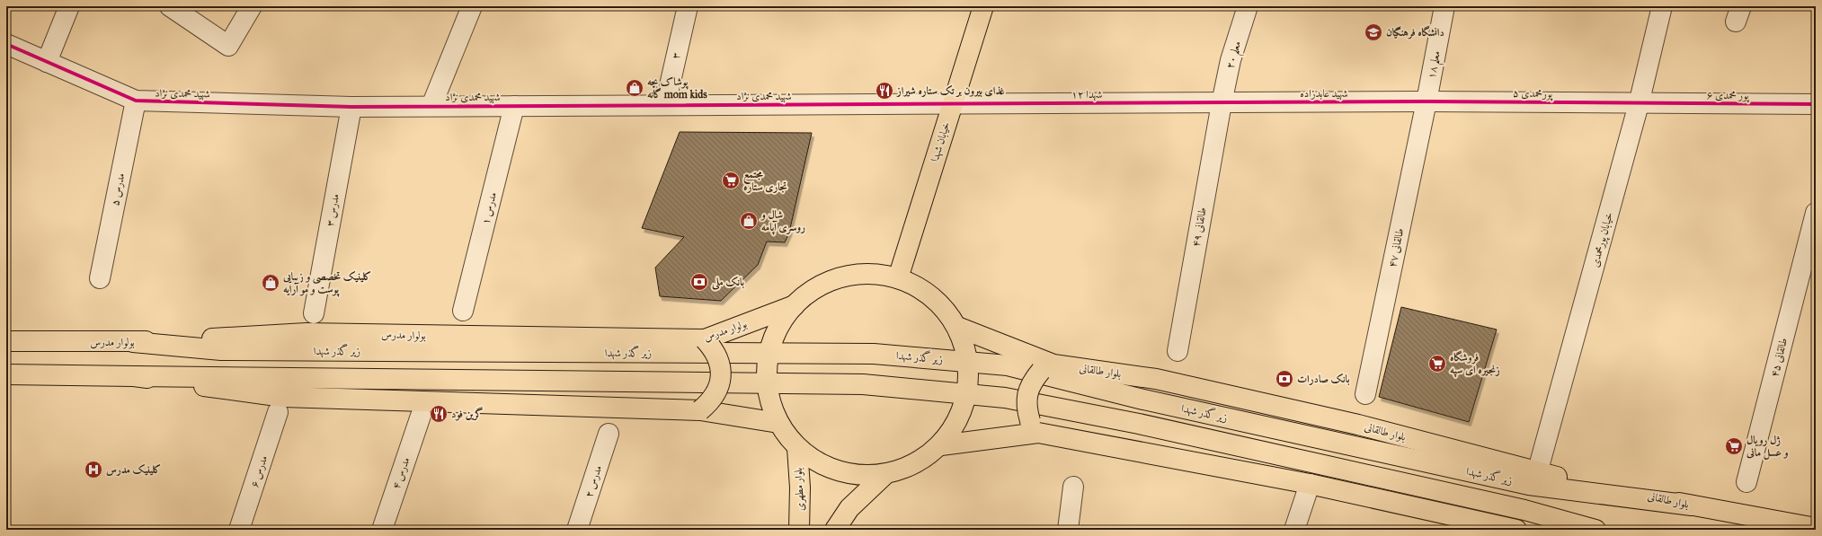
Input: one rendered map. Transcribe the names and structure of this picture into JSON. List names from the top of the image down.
{
  "streets": {
    "main road": [
      "خیابان شهدا",
      "بولوار مدرس",
      "زیر گذر شهدا",
      "بلوار طالقانی",
      "بلوار مطهری"
    ],
    "street": [
      "معلم ۲۰",
      "۳",
      "معلم ۱۸",
      "شهید محمدی نژاد",
      "شهید عابدزاده",
      "پورمحمدی ۵",
      "۱۲ شهدا",
      "پور محمدی ۶",
      "مدرس ۵",
      "مدرس ۱",
      "مدرس ۳",
      "طالقانی ۴۹",
      "خیابان پورمحمدی",
      "طالقانی ۴۷",
      "طالقانی ۴۵",
      "مدرس ۶",
      "مدرس ۴",
      "مدرس ۲"
    ]
  },
  "crossings": [
    ["معلم ۲۰", "شهید عابدزاده"],
    ["معلم ۲۰", "۱۲ شهدا"],
    ["معلم ۲۰", "طالقانی ۴۹"],
    ["۳", "شهید محمدی نژاد"],
    ["معلم ۱۸", "شهید عابدزاده"],
    ["معلم ۱۸", "پورمحمدی ۵"],
    ["معلم ۱۸", "طالقانی ۴۷"],
    ["شهید محمدی نژاد", "۱۲ شهدا"],
    ["شهید محمدی نژاد", "خیابان شهدا"],
    ["شهید محمدی نژاد", "مدرس ۵"],
    ["شهید محمدی نژاد", "مدرس ۱"],
    ["شهید محمدی نژاد", "مدرس ۳"],
    ["شهید عابدزاده", "پورمحمدی ۵"],
    ["شهید عابدزاده", "۱۲ شهدا"],
    ["شهید عابدزاده", "طالقانی ۴۹"],
    ["شهید عابدزاده", "طالقانی ۴۷"],
    ["پورمحمدی ۵", "پور محمدی ۶"],
    ["پورمحمدی ۵", "خیابان پورمحمدی"],
    ["پورمحمدی ۵", "طالقانی ۴۷"],
    ["۱۲ شهدا", "خیابان شهدا"],
    ["۱۲ شهدا", "طالقانی ۴۹"],
    ["پور محمدی ۶", "خیابان پورمحمدی"],
    ["خیابان پورمحمدی", "بلوار طالقانی"],
    ["بولوار مدرس", "زیر گذر شهدا"],
    ["زیر گذر شهدا", "بلوار طالقانی"]
  ],
  "places": {
    "school or university": ["دانشگاه فرهنگیان"],
    "shop": ["پوشاک بچه گانه mom kids", "شال و روسری آپامه", "کلینیک تخصصی و زیبایی پوست و مو آرایه"],
    "restaurant": ["غذای بیرون بر تک ستاره شیراز", "گرین فود"],
    "supermarket": ["مجتمع تجاری ستاره", "فروشگاه زنجیره ای سپه", "ژل رویال و عسل مانی"],
    "bank": ["بانک ملی", "بانک صادرات"],
    "hospital": ["کلینیک مدرس"]
  }
}
